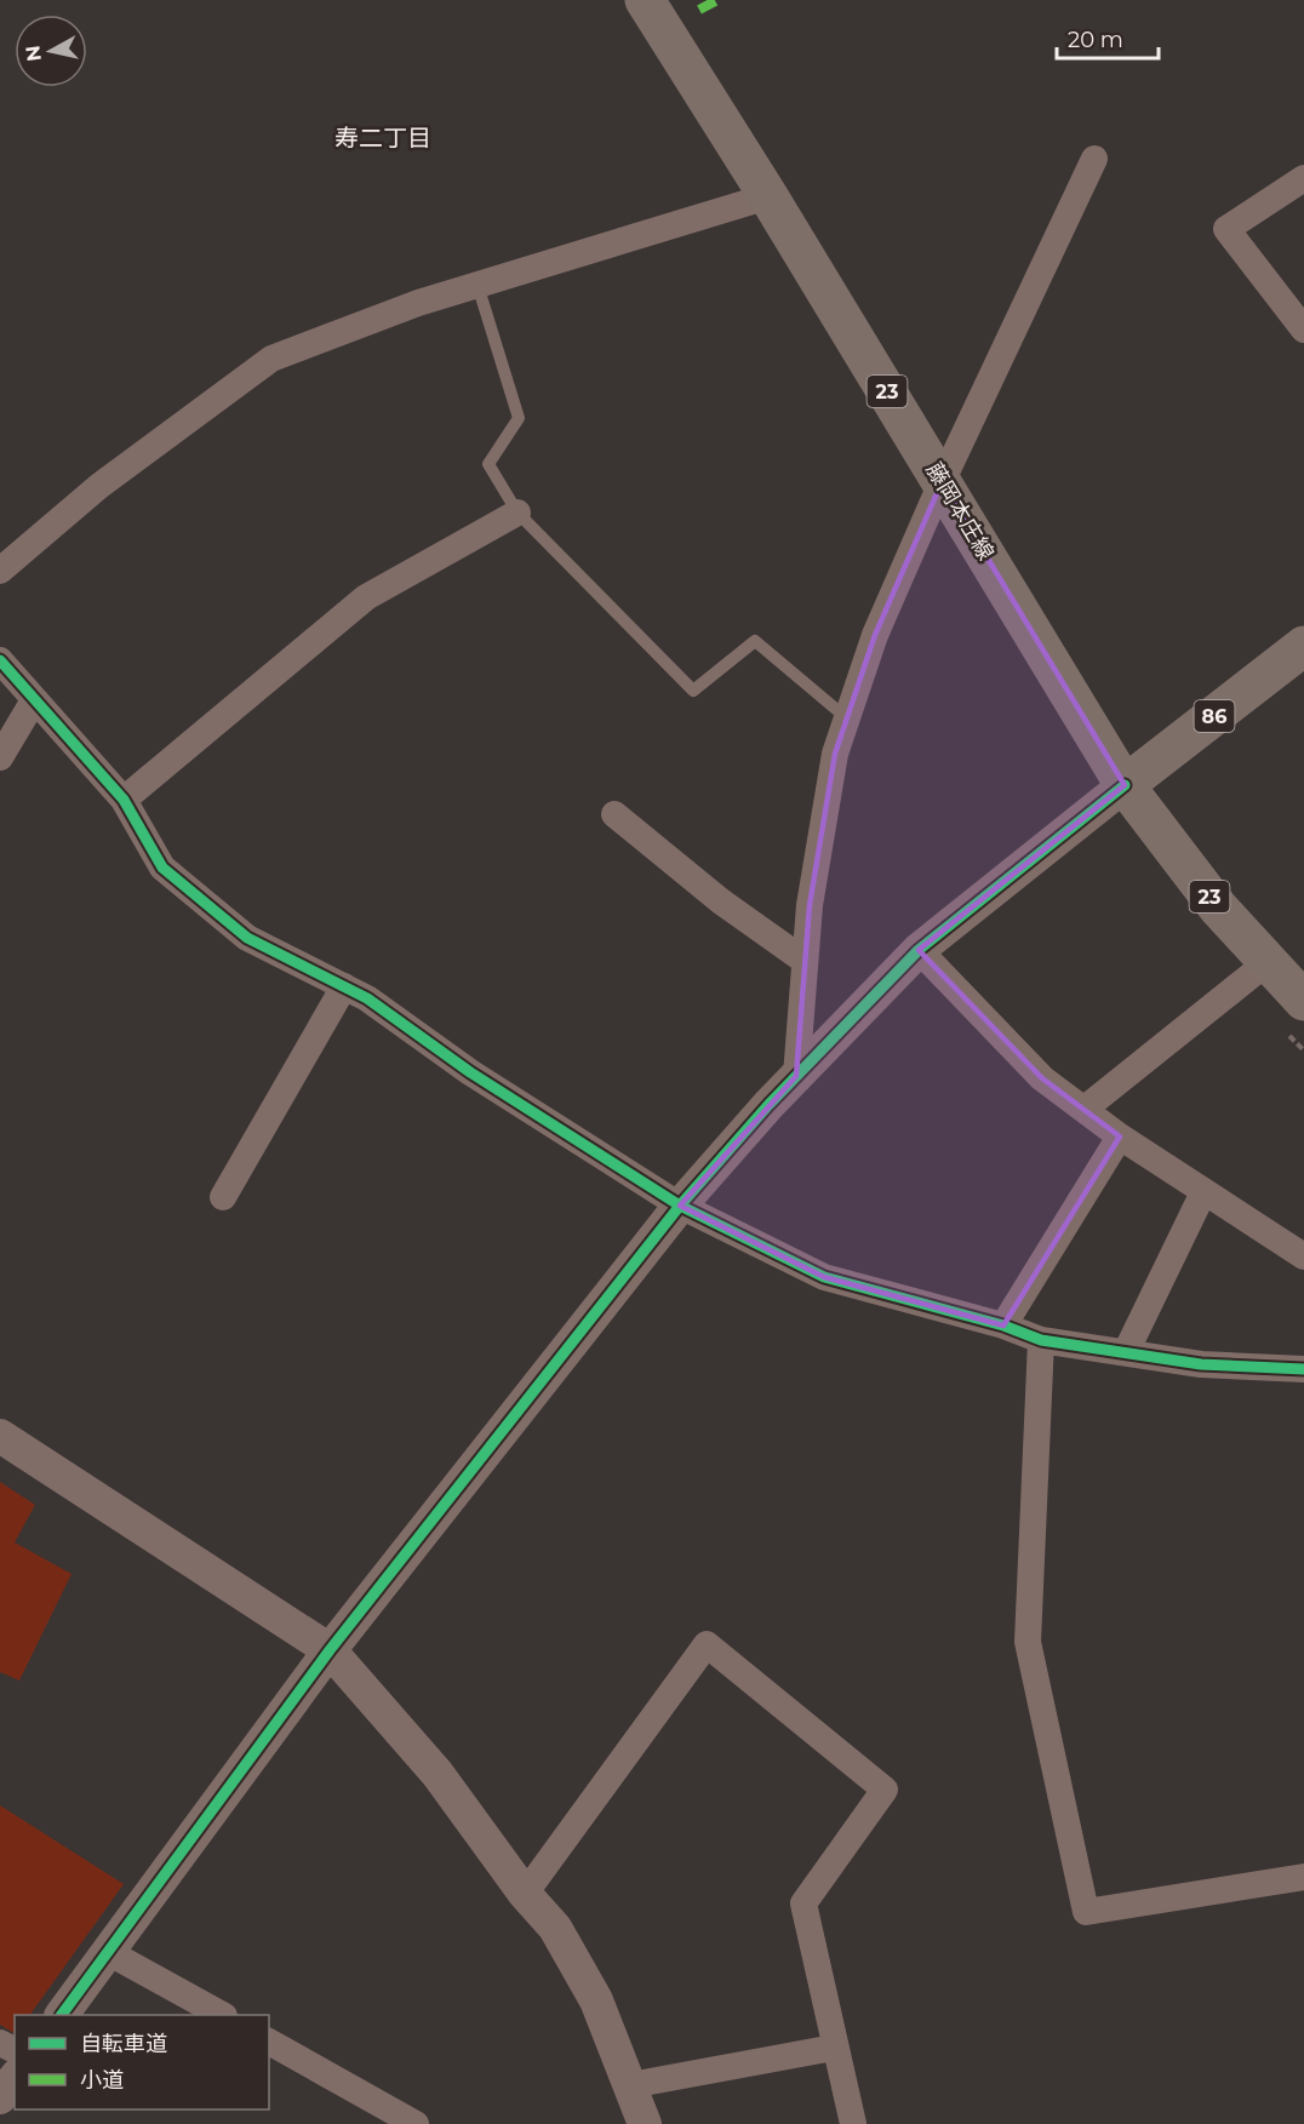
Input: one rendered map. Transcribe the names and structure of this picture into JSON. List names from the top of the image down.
{
  "streets": {
    "main road": ["23", "藤岡本庄線", "86"]
  },
  "crossings": [
    ["藤岡本庄線", "86"]
  ],
  "districts": ["寿二丁目"],
  "legend": ["自転車道", "小道"],
  "scale_bar": "20 m",
  "north": "left"
}
